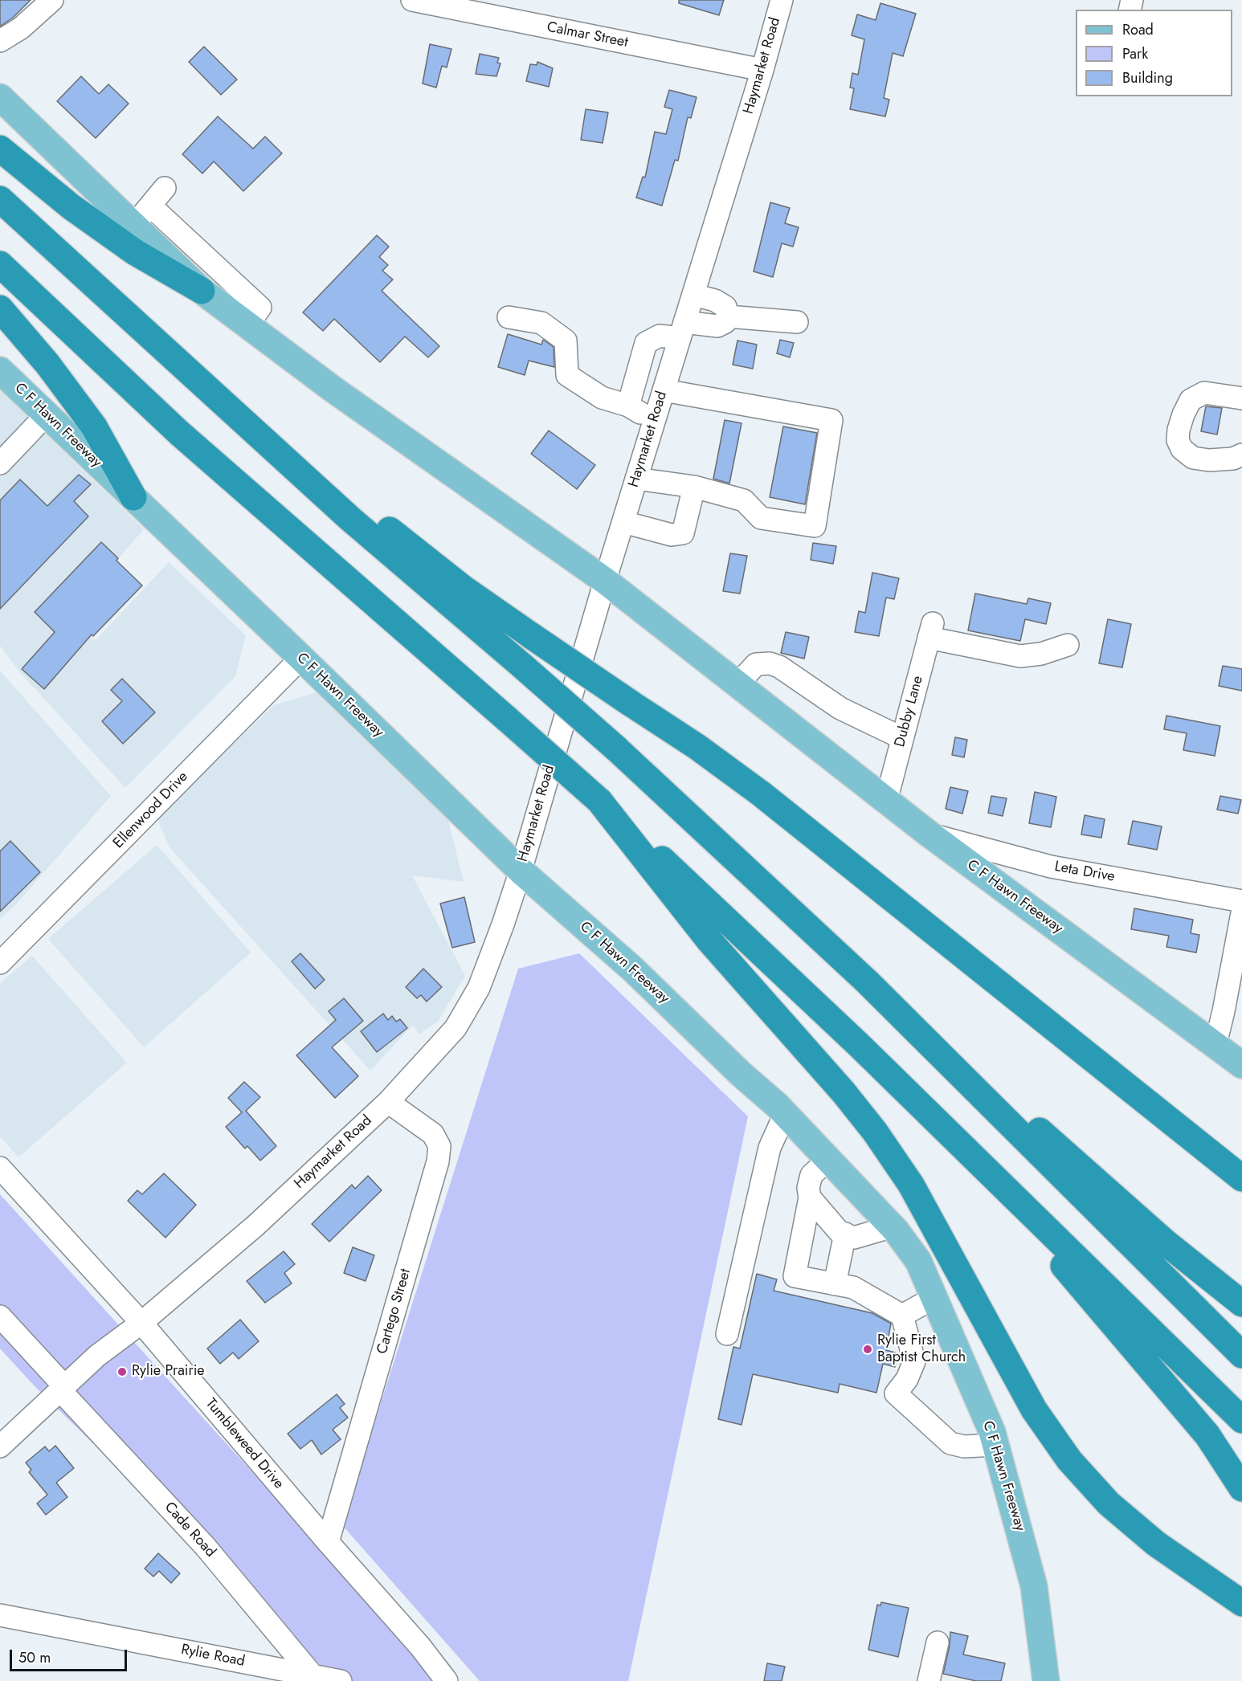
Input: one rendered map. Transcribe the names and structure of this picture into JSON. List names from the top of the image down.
{
  "streets": {
    "main road": ["C F Hawn Freeway"],
    "street": [
      "Calmar Street",
      "Haymarket Road",
      "Dubby Lane",
      "Ellenwood Drive",
      "Leta Drive",
      "Cartego Street",
      "Tumbleweed Drive",
      "Cade Road",
      "Rylie Road"
    ]
  },
  "crossings": [
    ["Calmar Street", "Haymarket Road"],
    ["Haymarket Road", "C F Hawn Freeway"],
    ["Haymarket Road", "Cartego Street"],
    ["Haymarket Road", "Tumbleweed Drive"],
    ["Haymarket Road", "Cade Road"],
    ["C F Hawn Freeway", "Dubby Lane"],
    ["C F Hawn Freeway", "Ellenwood Drive"],
    ["C F Hawn Freeway", "Leta Drive"],
    ["Cartego Street", "Tumbleweed Drive"],
    ["Cade Road", "Rylie Road"]
  ],
  "places": ["Rylie First Baptist Church", "Rylie Prairie"],
  "legend": ["Road", "Park", "Building"],
  "scale_bar": "50 m"
}
